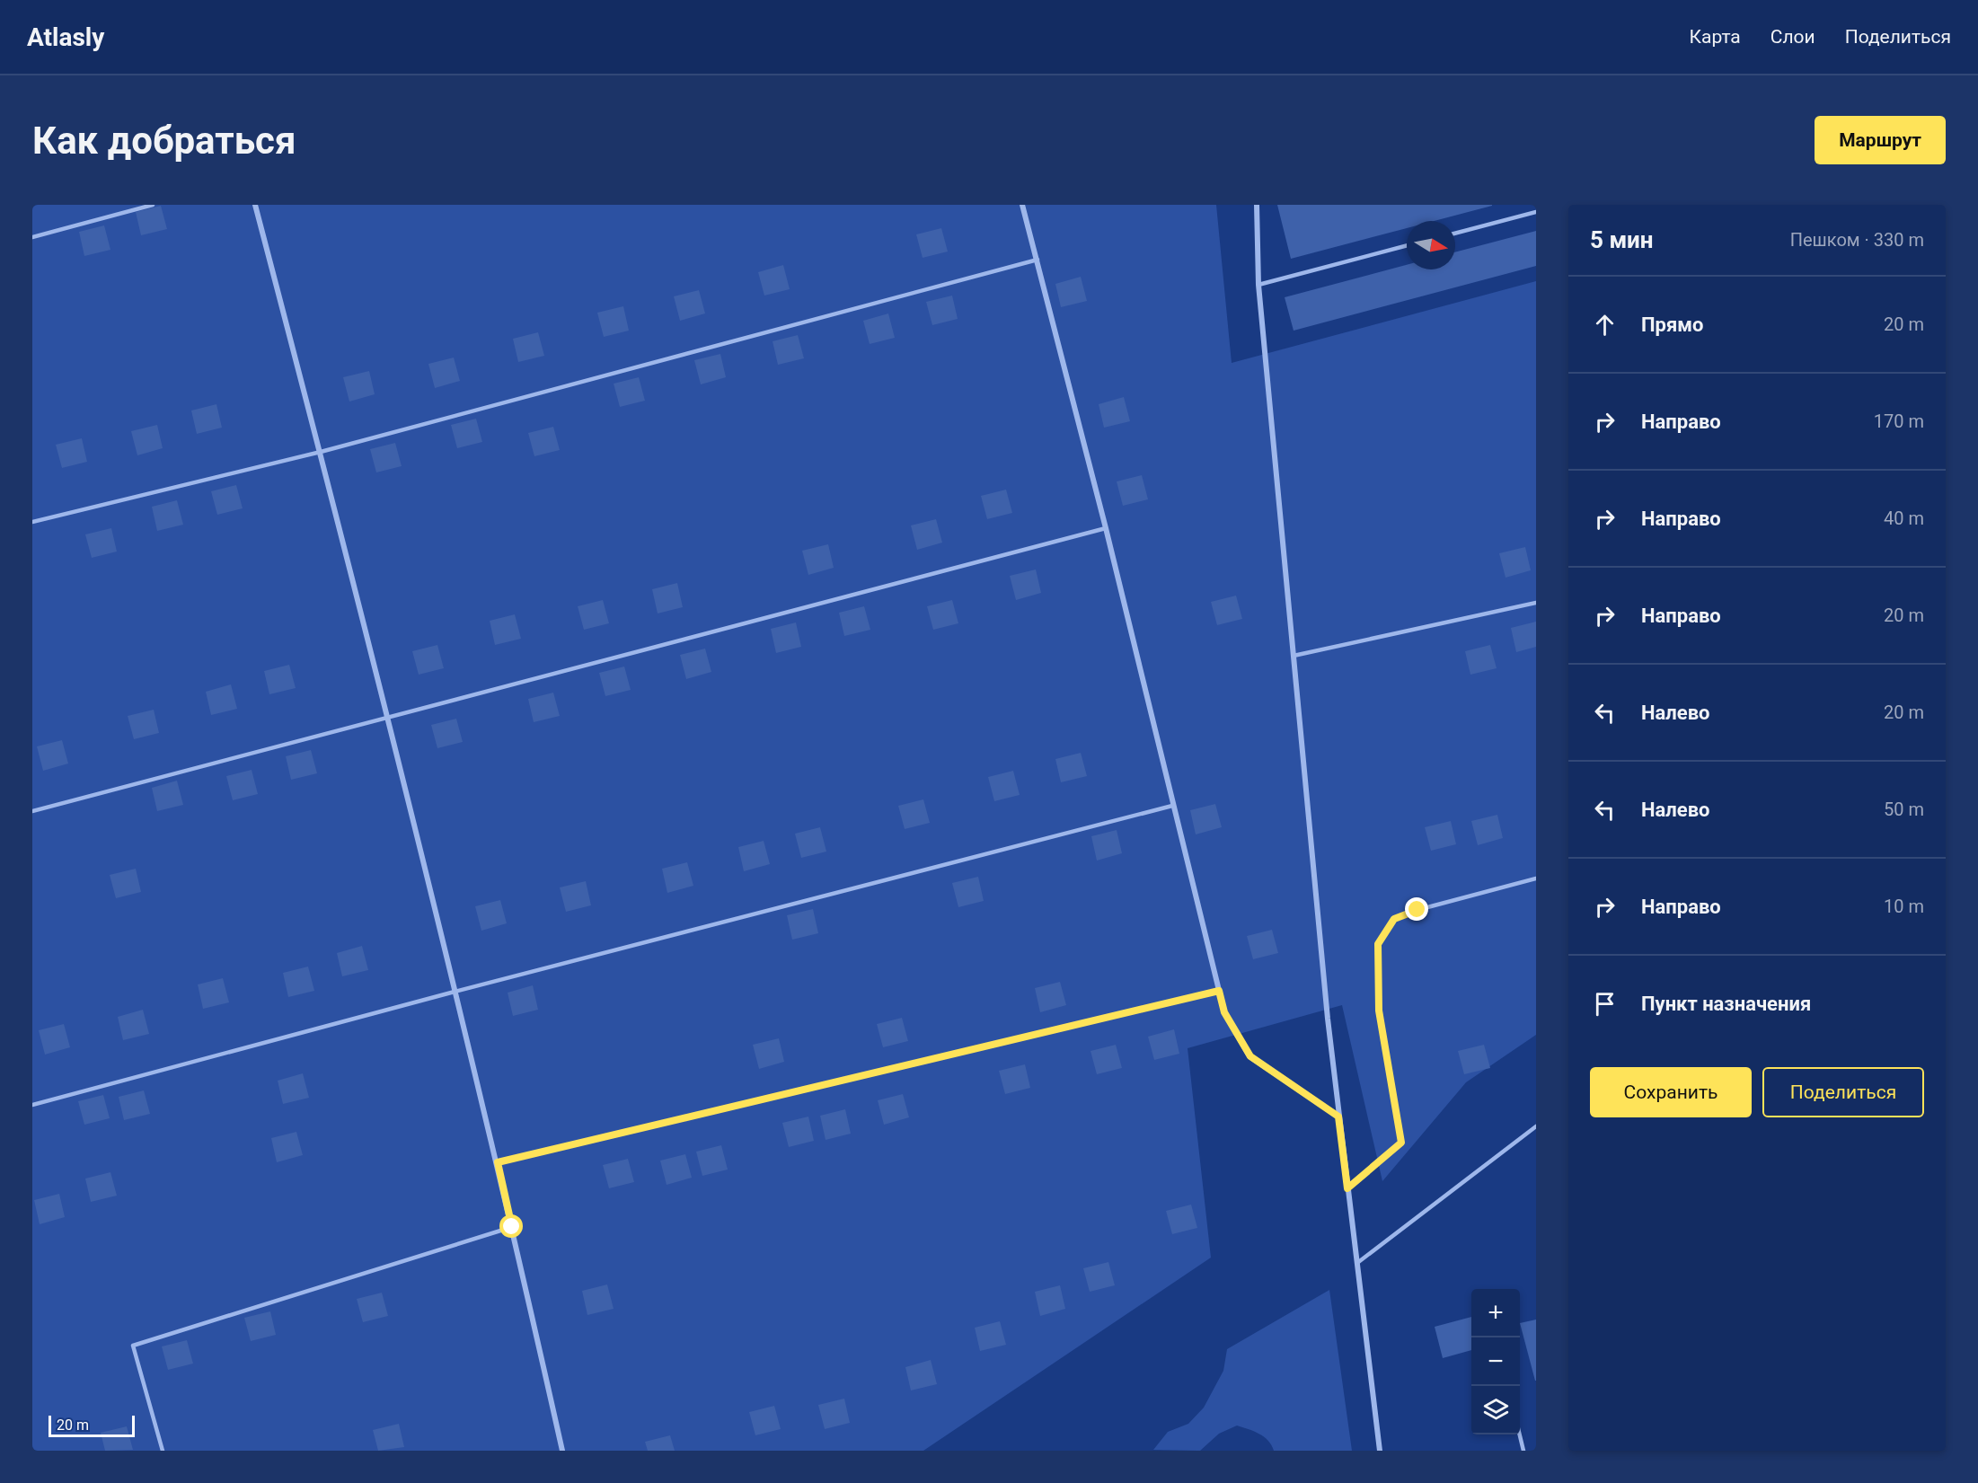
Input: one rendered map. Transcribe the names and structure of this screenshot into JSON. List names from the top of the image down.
{
  "scale_bar": "20 m",
  "north": "right",
  "page": {
    "header": "Atlasly",
    "nav": ["Карта", "Слои", "Поделиться"],
    "buttons": [
      "Маршрут",
      ["Сохранить", "Поделиться"]
    ],
    "title": "Как добраться",
    "heading": ["5 мин", "Пешком · 330 m"],
    "list": [
      ["Прямо", "20 m"],
      ["Направо", "170 m"],
      ["Направо", "40 m"],
      ["Направо", "20 m"],
      ["Налево", "20 m"],
      ["Налево", "50 m"],
      ["Направо", "10 m"],
      "Пункт назначения"
    ],
    "map_buttons": ["+", "−"],
    "scale": "20 m"
  }
}
